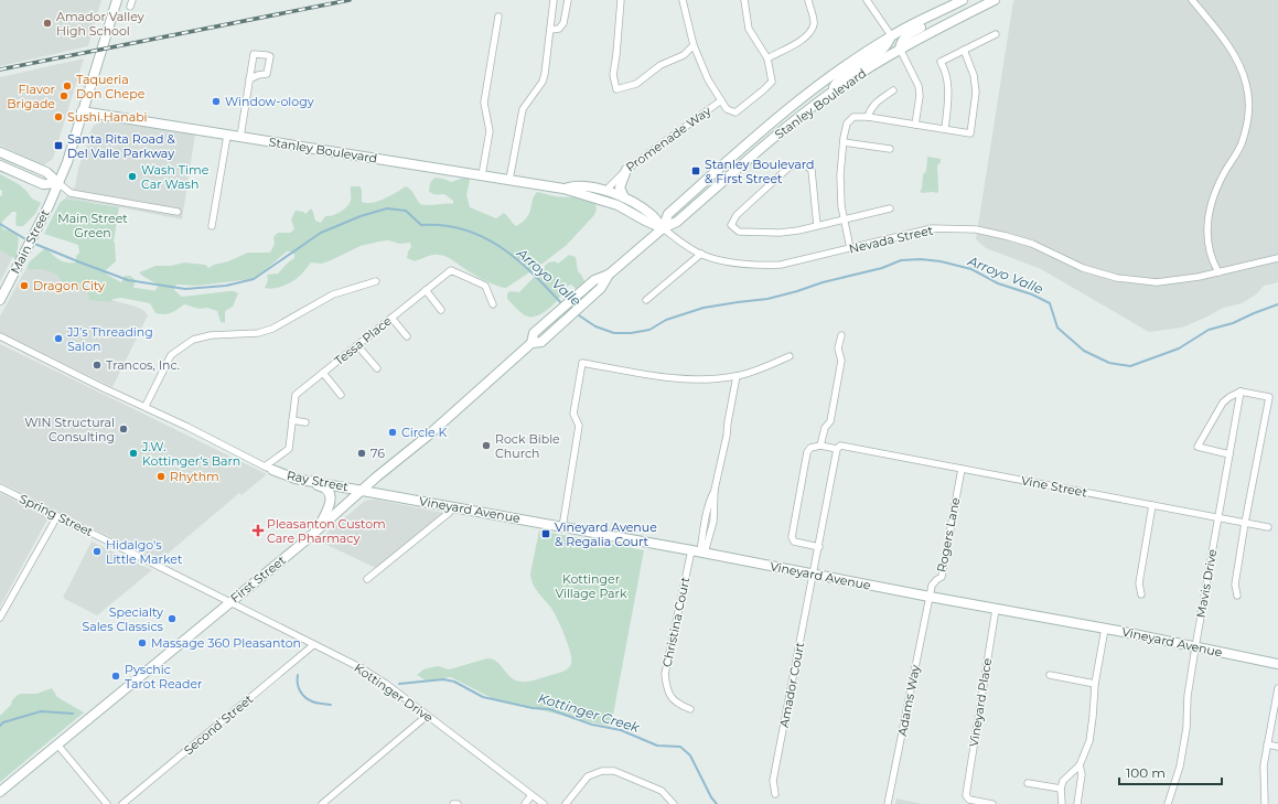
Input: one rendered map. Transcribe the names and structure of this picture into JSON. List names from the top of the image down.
{
  "streets": {
    "street": [
      "Stanley Boulevard",
      "Promenade Way",
      "Nevada Street",
      "Main Street",
      "Tessa Place",
      "Ray Street",
      "Vine Street",
      "Vineyard Avenue",
      "Spring Street",
      "Rogers Lane",
      "First Street",
      "Mavis Drive",
      "Christina Court",
      "Amador Court",
      "Kottinger Drive",
      "Adams Way",
      "Vineyard Place",
      "Second Street"
    ]
  },
  "crossings": [
    ["Stanley Boulevard", "Promenade Way"],
    ["Stanley Boulevard", "Nevada Street"],
    ["Stanley Boulevard", "Main Street"],
    ["Tessa Place", "Ray Street"],
    ["Ray Street", "Vineyard Avenue"],
    ["Ray Street", "First Street"],
    ["Vine Street", "Rogers Lane"],
    ["Vine Street", "Mavis Drive"],
    ["Vine Street", "Amador Court"],
    ["Vineyard Avenue", "Rogers Lane"],
    ["Vineyard Avenue", "First Street"],
    ["Vineyard Avenue", "Mavis Drive"],
    ["Vineyard Avenue", "Christina Court"],
    ["Vineyard Avenue", "Amador Court"],
    ["Vineyard Avenue", "Adams Way"],
    ["Vineyard Avenue", "Vineyard Place"],
    ["Spring Street", "First Street"],
    ["Spring Street", "Kottinger Drive"],
    ["Rogers Lane", "Adams Way"],
    ["First Street", "Kottinger Drive"],
    ["Kottinger Drive", "Second Street"]
  ],
  "water": ["Arroyo Valle", "Kottinger Creek"],
  "parks": ["Main Street Green", "Kottinger Village Park"],
  "places": {
    "other": [
      "Amador Valley High School",
      "Taqueria Don Chepe",
      "Flavor Brigade",
      "Window-ology",
      "Sushi Hanabi",
      "Wash Time Car Wash",
      "Dragon City",
      "JJ’s Threading Salon",
      "Trancos, Inc.",
      "WIN Structural Consulting",
      "Circle K",
      "Rock Bible Church",
      "J.W. Kottinger's Barn",
      "76",
      "Rhythm",
      "Hidalgo's Little Market",
      "Specialty Sales Classics",
      "Massage 360 Pleasanton",
      "Pyschic Tarot Reader"
    ],
    "transit": ["Santa Rita Road & Del Valle Parkway", "Stanley Boulevard & First Street", "Vineyard Avenue & Regalia Court"],
    "health": ["Pleasanton Custom Care Pharmacy"]
  },
  "scale_bar": "100 m"
}
